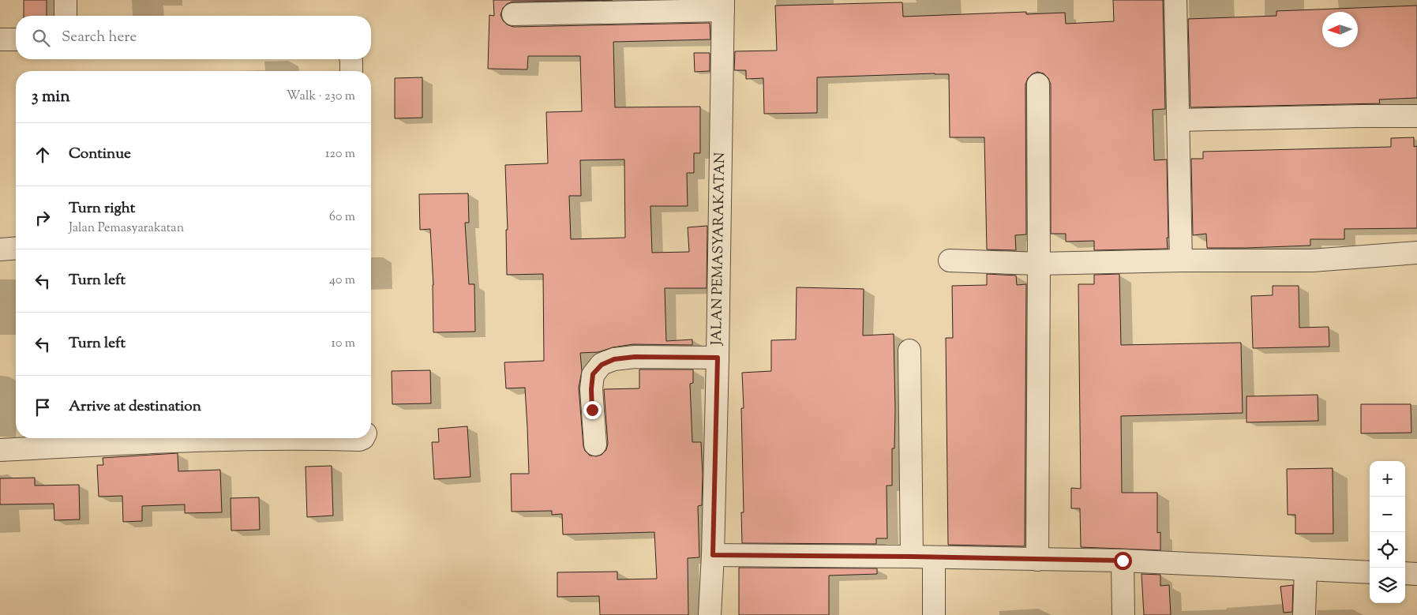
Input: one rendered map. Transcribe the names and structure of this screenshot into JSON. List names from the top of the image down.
{
  "streets": {
    "street": ["JALAN PEMASYARAKATAN"]
  },
  "north": "left",
  "page": {
    "search": "Search here",
    "heading": ["3 min", "Walk · 230 m"],
    "list": [
      ["Continue", "120 m"],
      ["Turn right", "Jalan Pemasyarakatan", "60 m"],
      ["Turn left", "40 m"],
      ["Turn left", "10 m"],
      "Arrive at destination"
    ],
    "map_buttons": ["+", "−"]
  }
}
